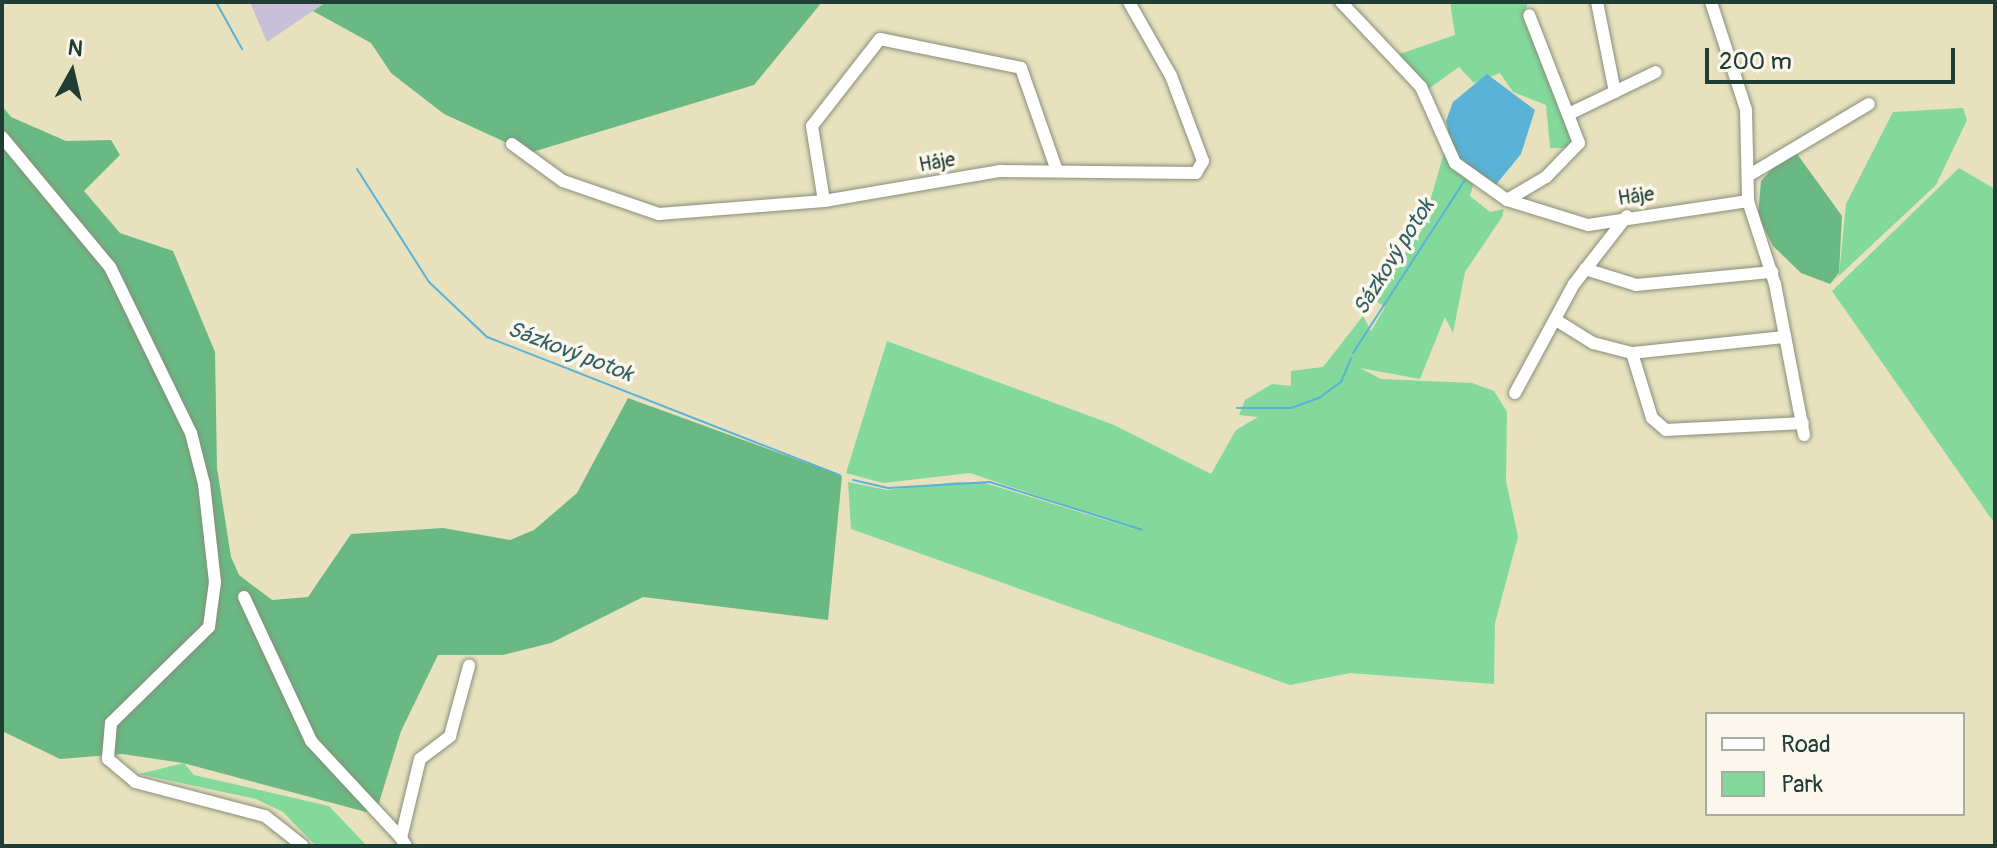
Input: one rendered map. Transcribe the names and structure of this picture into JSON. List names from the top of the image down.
{
  "streets": {
    "street": ["Háje"]
  },
  "water": ["Sázkový potok"],
  "legend": ["Road", "Park"],
  "scale_bar": "200 m",
  "north": "top"
}
